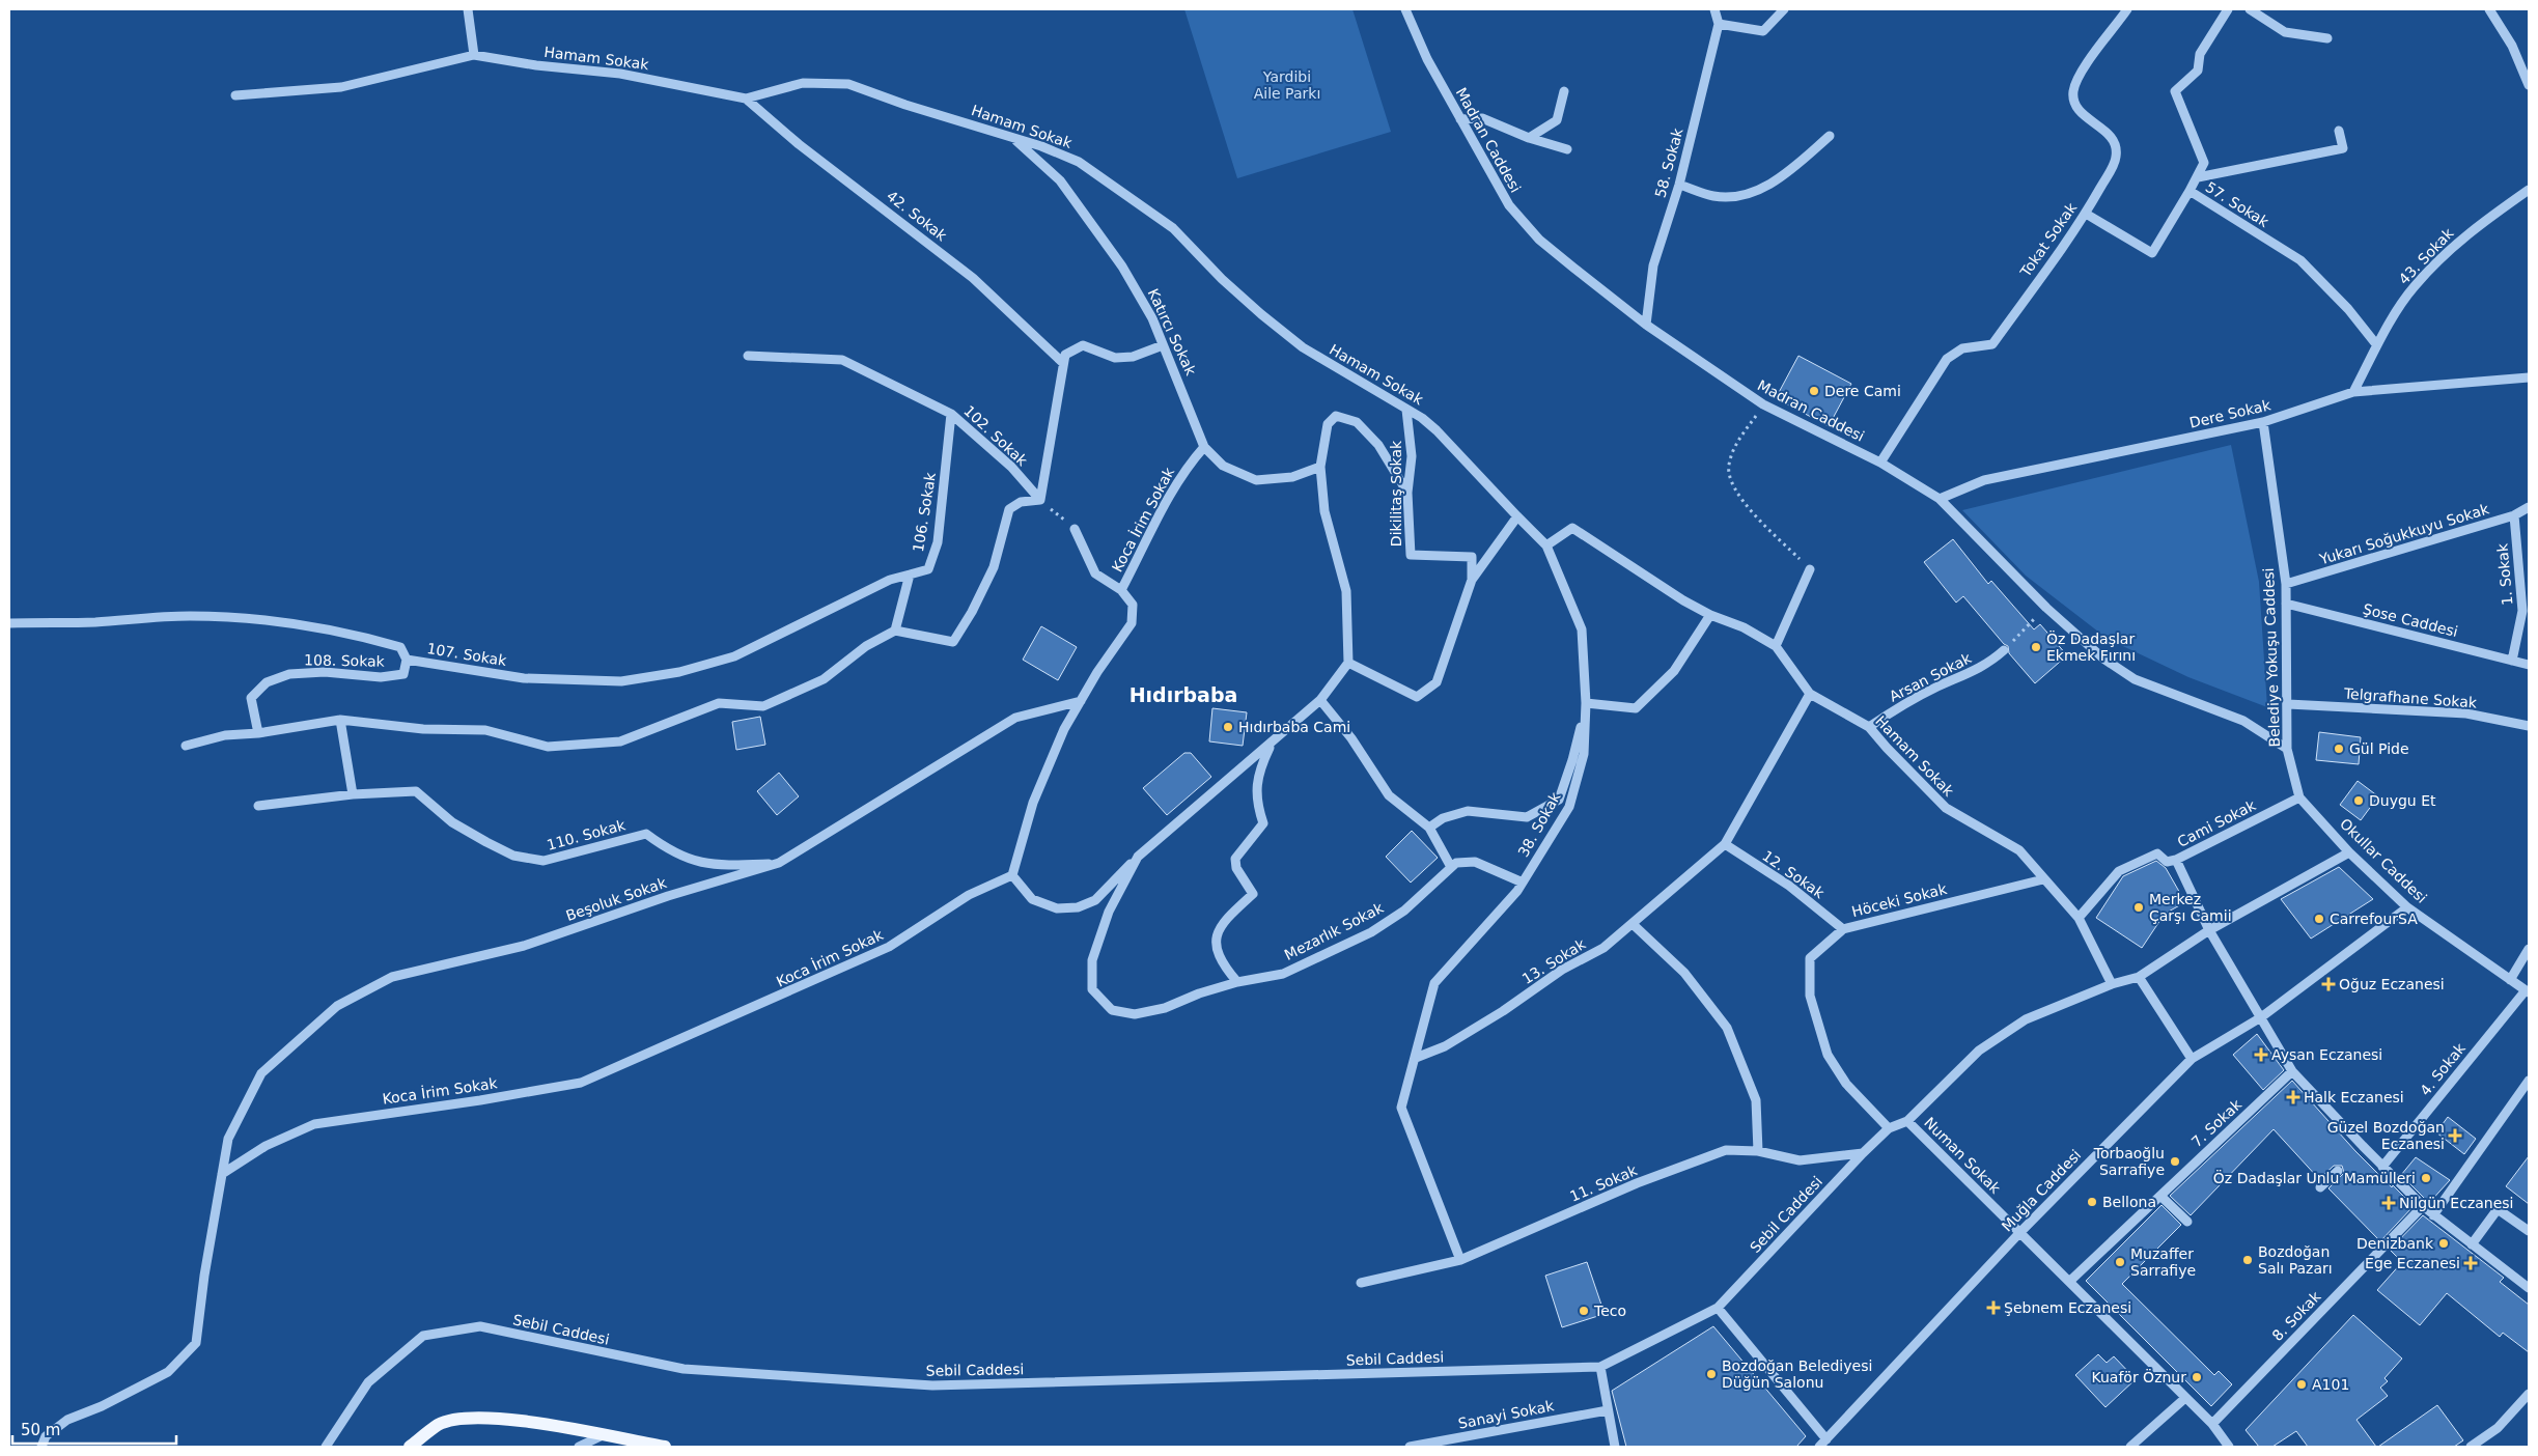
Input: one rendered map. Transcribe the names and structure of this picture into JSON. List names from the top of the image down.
{
  "streets": {
    "street": [
      "Hamam Sokak",
      "Madran Caddesi",
      "58. Sokak",
      "57. Sokak",
      "42. Sokak",
      "Tokat Sokak",
      "43. Sokak",
      "Katırcı Sokak",
      "Dere Sokak",
      "102. Sokak",
      "Dikilitaş Sokak",
      "106. Sokak",
      "Koca İrim Sokak",
      "Yukarı Soğukkuyu Sokak",
      "1. Sokak",
      "Şose Caddesi",
      "107. Sokak",
      "Belediye Yokuşu Caddesi",
      "108. Sokak",
      "Arsan Sokak",
      "Telgrafhane Sokak",
      "Cami Sokak",
      "38. Sokak",
      "110. Sokak",
      "Okullar Caddesi",
      "12. Sokak",
      "Beşoluk Sokak",
      "Höceki Sokak",
      "Mezarlık Sokak",
      "13. Sokak",
      "4. Sokak",
      "7. Sokak",
      "Numan Sokak",
      "11. Sokak",
      "Muğla Caddesi",
      "Sebil Caddesi",
      "8. Sokak",
      "Sanayi Sokak"
    ]
  },
  "crossings": [
    ["Hamam Sokak", "42. Sokak"],
    ["Hamam Sokak", "Katırcı Sokak"],
    ["Hamam Sokak", "Dikilitaş Sokak"],
    ["Hamam Sokak", "Arsan Sokak"],
    ["Hamam Sokak", "Cami Sokak"],
    ["Hamam Sokak", "38. Sokak"],
    ["Hamam Sokak", "Höceki Sokak"],
    ["Hamam Sokak", "13. Sokak"],
    ["Hamam Sokak", "Sebil Caddesi"],
    ["Madran Caddesi", "58. Sokak"],
    ["Madran Caddesi", "Tokat Sokak"],
    ["Madran Caddesi", "Dere Sokak"],
    ["Madran Caddesi", "Belediye Yokuşu Caddesi"],
    ["57. Sokak", "Tokat Sokak"],
    ["57. Sokak", "43. Sokak"],
    ["43. Sokak", "Dere Sokak"],
    ["Katırcı Sokak", "Koca İrim Sokak"],
    ["Dere Sokak", "Belediye Yokuşu Caddesi"],
    ["102. Sokak", "106. Sokak"],
    ["106. Sokak", "107. Sokak"],
    ["Koca İrim Sokak", "Beşoluk Sokak"],
    ["Yukarı Soğukkuyu Sokak", "1. Sokak"],
    ["Yukarı Soğukkuyu Sokak", "Belediye Yokuşu Caddesi"],
    ["1. Sokak", "Şose Caddesi"],
    ["Şose Caddesi", "Belediye Yokuşu Caddesi"],
    ["107. Sokak", "108. Sokak"],
    ["Belediye Yokuşu Caddesi", "Telgrafhane Sokak"],
    ["Belediye Yokuşu Caddesi", "Cami Sokak"],
    ["Belediye Yokuşu Caddesi", "Okullar Caddesi"],
    ["Cami Sokak", "Okullar Caddesi"],
    ["38. Sokak", "13. Sokak"],
    ["110. Sokak", "Beşoluk Sokak"],
    ["Okullar Caddesi", "4. Sokak"],
    ["Okullar Caddesi", "Muğla Caddesi"],
    ["Okullar Caddesi", "Sebil Caddesi"],
    ["12. Sokak", "Höceki Sokak"],
    ["12. Sokak", "13. Sokak"],
    ["Höceki Sokak", "Sebil Caddesi"],
    ["7. Sokak", "Numan Sokak"],
    ["Numan Sokak", "Muğla Caddesi"],
    ["Numan Sokak", "Sebil Caddesi"],
    ["Numan Sokak", "8. Sokak"],
    ["11. Sokak", "Sebil Caddesi"]
  ],
  "districts": ["Hıdırbaba"],
  "parks": ["Yardibi Aile Parkı"],
  "places": {
    "other": [
      "Dere Cami",
      "Öz Dadaşlar Ekmek Fırını",
      "Hıdırbaba Cami",
      "Gül Pide",
      "Duygu Et",
      "Merkez Çarşı Camii",
      "CarrefourSA",
      "Torbaoğlu Sarrafiye",
      "Öz Dadaşlar Unlu Mamülleri",
      "Bellona",
      "Denizbank",
      "Bozdoğan Salı Pazarı",
      "Muzaffer Sarrafiye",
      "Teco",
      "Bozdoğan Belediyesi Düğün Salonu",
      "Kuaför Öznur",
      "A101"
    ],
    "health": [
      "Oğuz Eczanesi",
      "Aysan Eczanesi",
      "Halk Eczanesi",
      "Güzel Bozdoğan Eczanesi",
      "Nilgün Eczanesi",
      "Ege Eczanesi",
      "Şebnem Eczanesi"
    ]
  },
  "scale_bar": "50 m"
}
